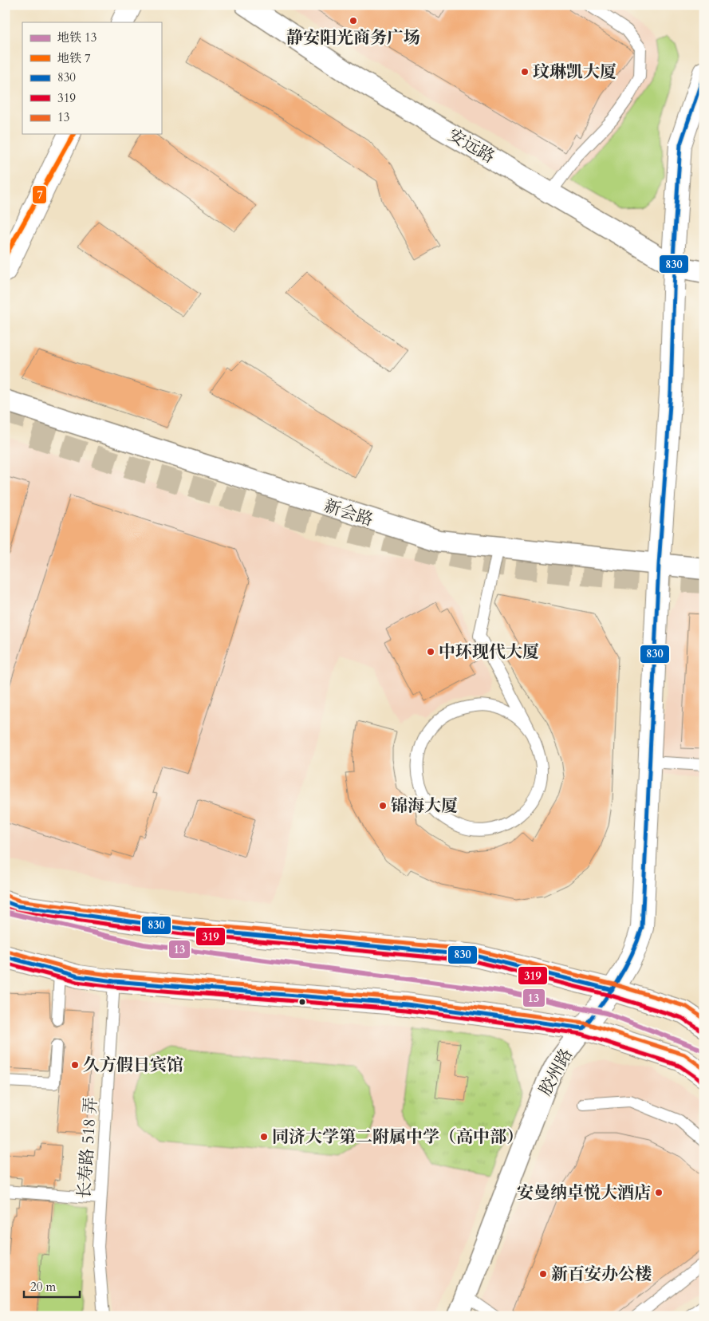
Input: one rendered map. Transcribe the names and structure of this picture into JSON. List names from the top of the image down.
{
  "streets": {
    "main road": ["胶州路"],
    "street": ["安远路", "新会路"],
    "lane": ["长寿路 518 弄"]
  },
  "crossings": [
    ["安远路", "胶州路"],
    ["新会路", "胶州路"]
  ],
  "places": [
    "静安阳光商务广场",
    "玟琳凯大厦",
    "中环现代大厦",
    "锦海大厦",
    "久方假日宾馆",
    "同济大学第二附属中学（高中部）",
    "安曼纳卓悦大酒店",
    "新百安办公楼"
  ],
  "lines": [
    "transit line 830",
    "metro line 7",
    "transit line 13",
    "transit line 319",
    "metro line 13"
  ],
  "legend": [
    "地铁 13",
    "地铁 7",
    "830",
    "319",
    "13"
  ],
  "scale_bar": "20 m"
}
